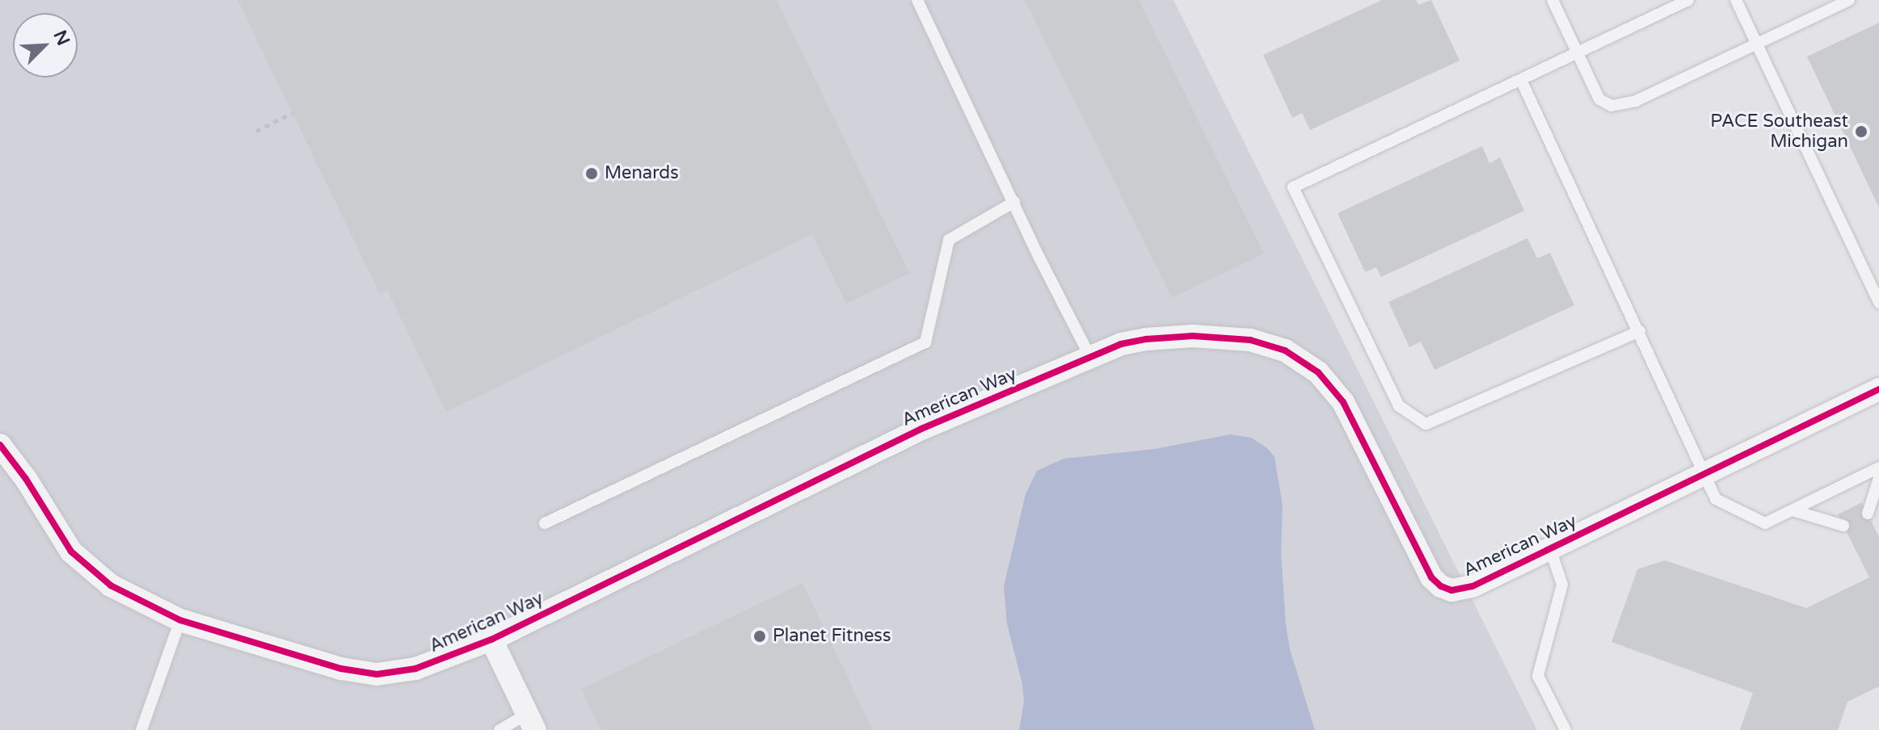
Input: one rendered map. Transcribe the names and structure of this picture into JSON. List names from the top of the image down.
{
  "streets": {
    "street": ["American Way"]
  },
  "places": ["PACE Southeast Michigan", "Menards", "Planet Fitness"],
  "north": "top right"
}
